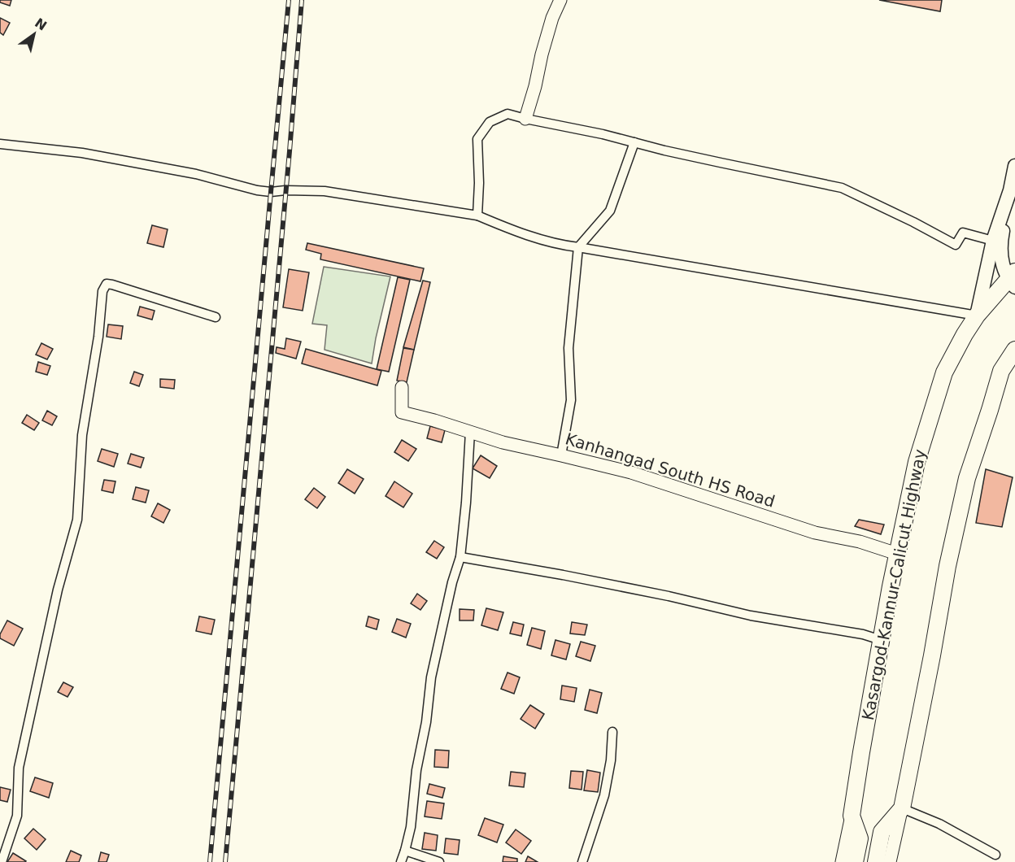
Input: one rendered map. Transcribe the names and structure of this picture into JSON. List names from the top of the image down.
{
  "streets": {
    "highway": ["Kasargod-Kannur-Calicut Highway"],
    "street": ["Kanhangad South HS Road"]
  },
  "crossings": [
    ["Kanhangad South HS Road", "Kasargod-Kannur-Calicut Highway"]
  ],
  "north": "top right"
}
